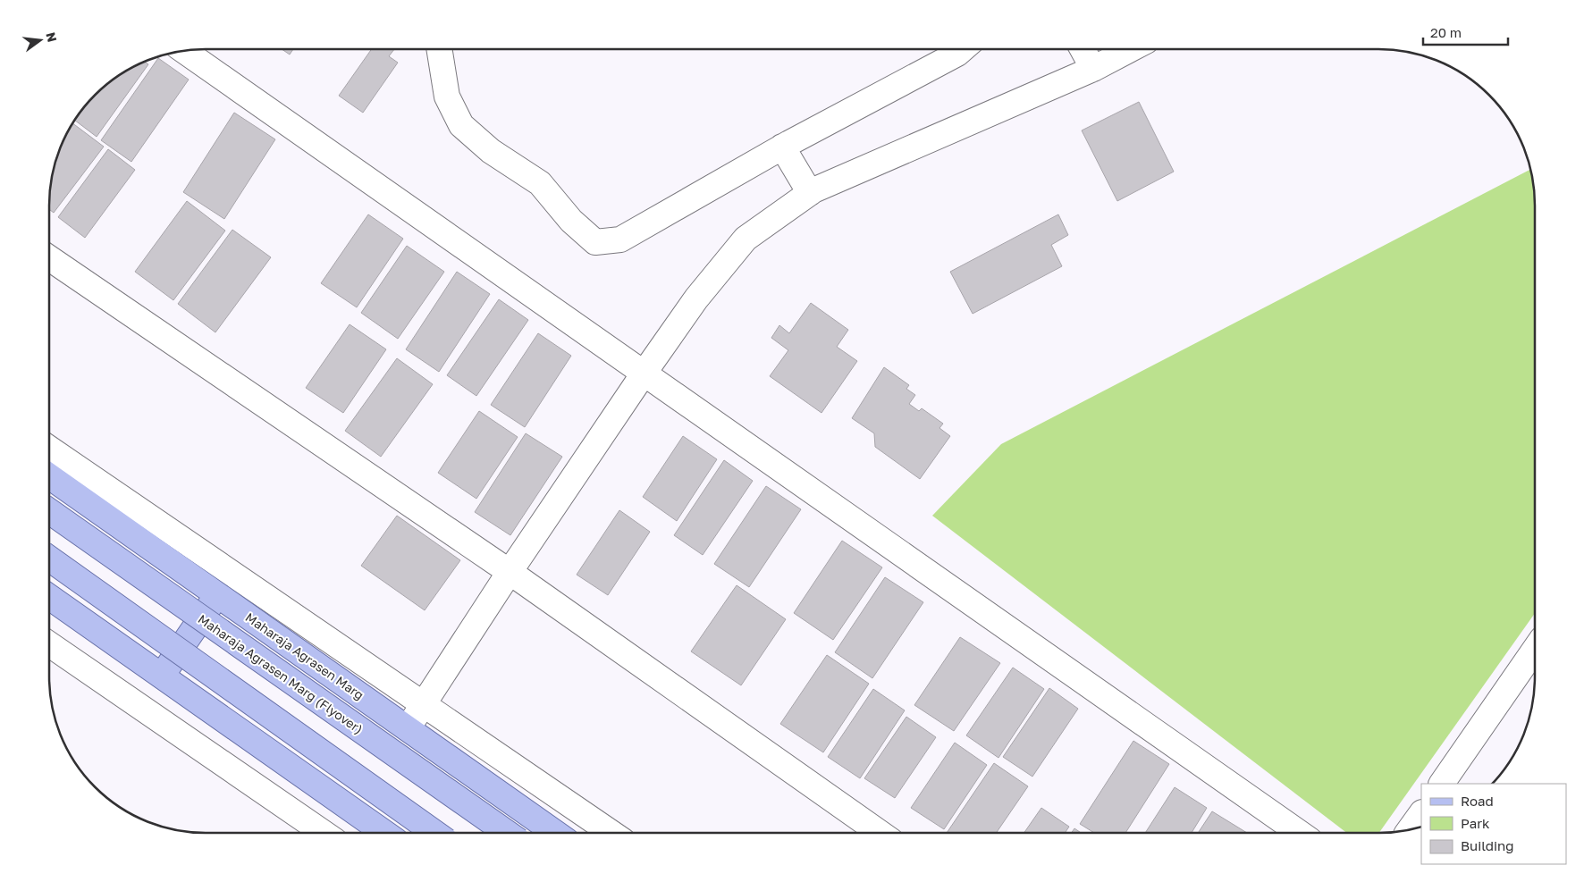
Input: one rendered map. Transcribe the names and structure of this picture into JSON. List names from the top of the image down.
{
  "streets": {
    "main road": ["Maharaja Agrasen Marg", "Maharaja Agrasen Marg (Flyover)"]
  },
  "legend": ["Road", "Park", "Building"],
  "scale_bar": "20 m",
  "north": "right"
}
